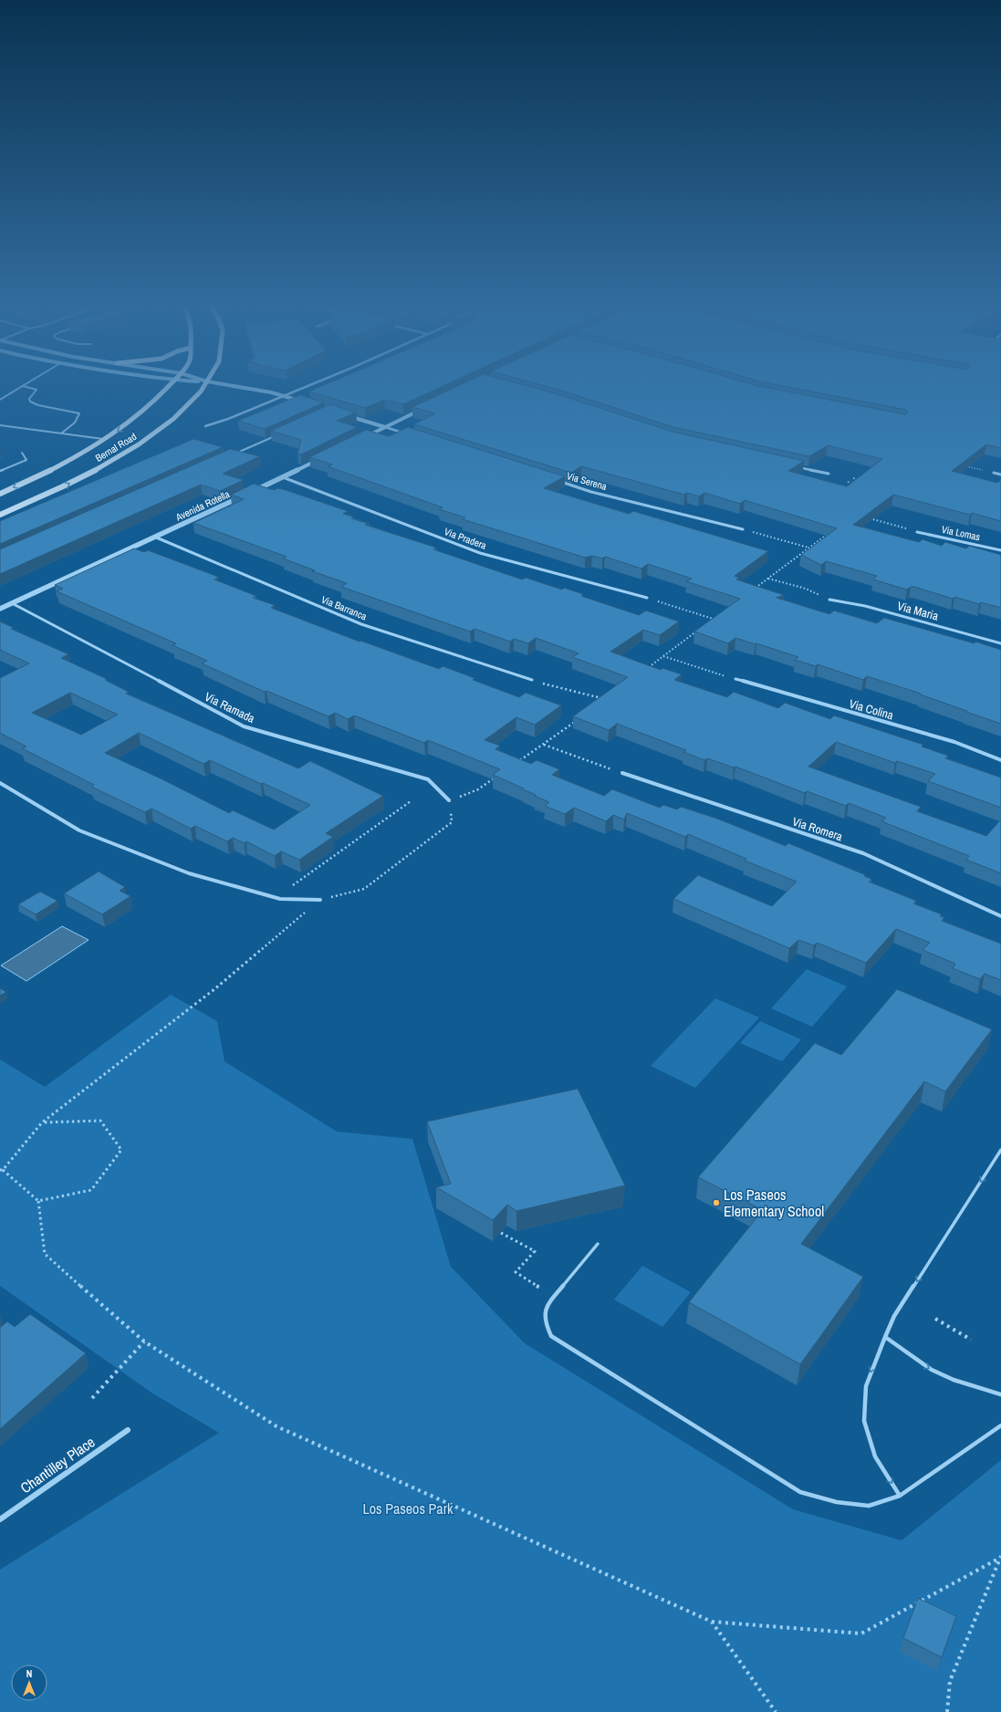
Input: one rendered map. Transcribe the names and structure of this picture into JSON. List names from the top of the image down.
{
  "streets": {
    "main road": ["Bernal Road"],
    "street": [
      "Via Serena",
      "Avenida Rotella",
      "Via Lomas",
      "Via Pradera",
      "Via Barranca",
      "Via Maria",
      "Via Ramada",
      "Via Colina",
      "Via Romera",
      "Chantilley Place"
    ]
  },
  "crossings": [
    ["Avenida Rotella", "Via Barranca"],
    ["Avenida Rotella", "Via Ramada"]
  ],
  "parks": ["Los Paseos Park"],
  "places": ["Los Paseos Elementary School"],
  "north": "top"
}
